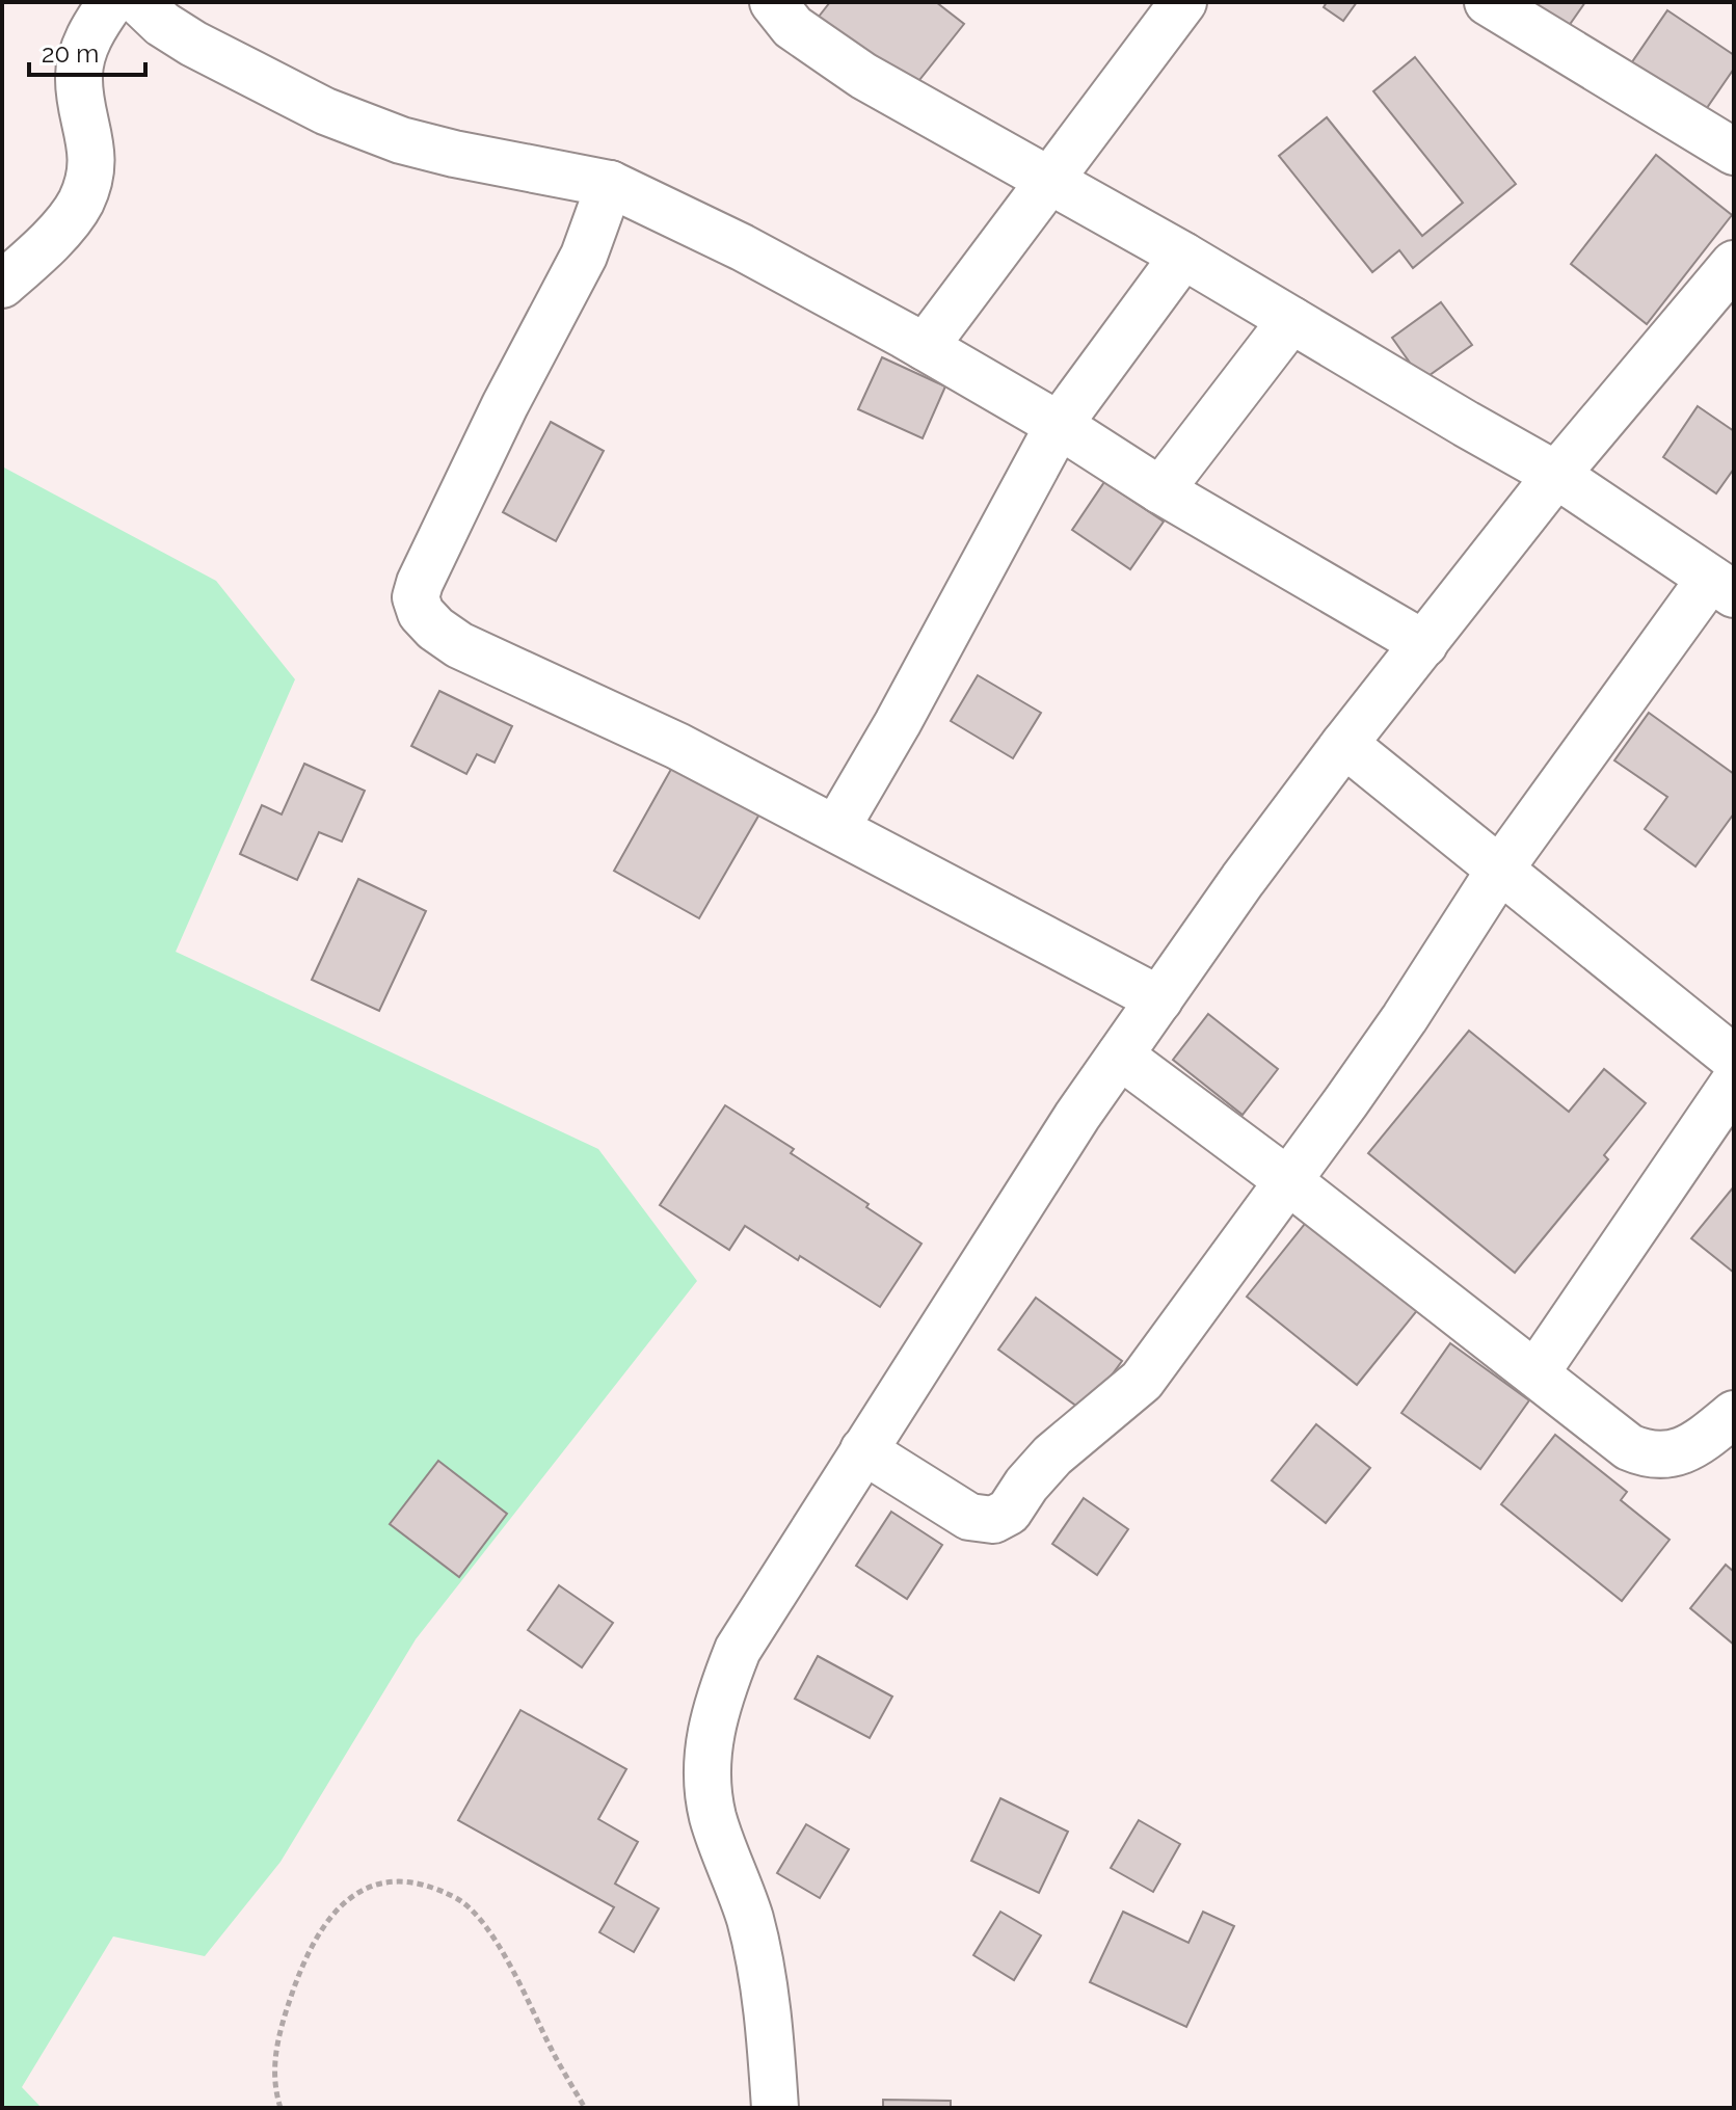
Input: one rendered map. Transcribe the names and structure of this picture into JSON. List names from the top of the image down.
{
  "scale_bar": "20 m"
}
